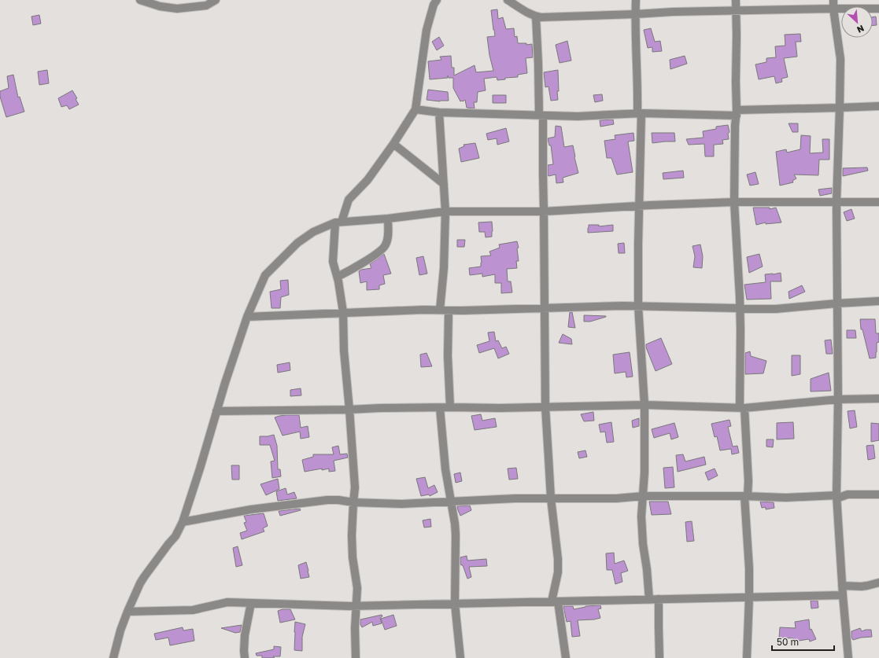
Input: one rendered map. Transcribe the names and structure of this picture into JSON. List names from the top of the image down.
{
  "scale_bar": "50 m",
  "north": "bottom right"
}
